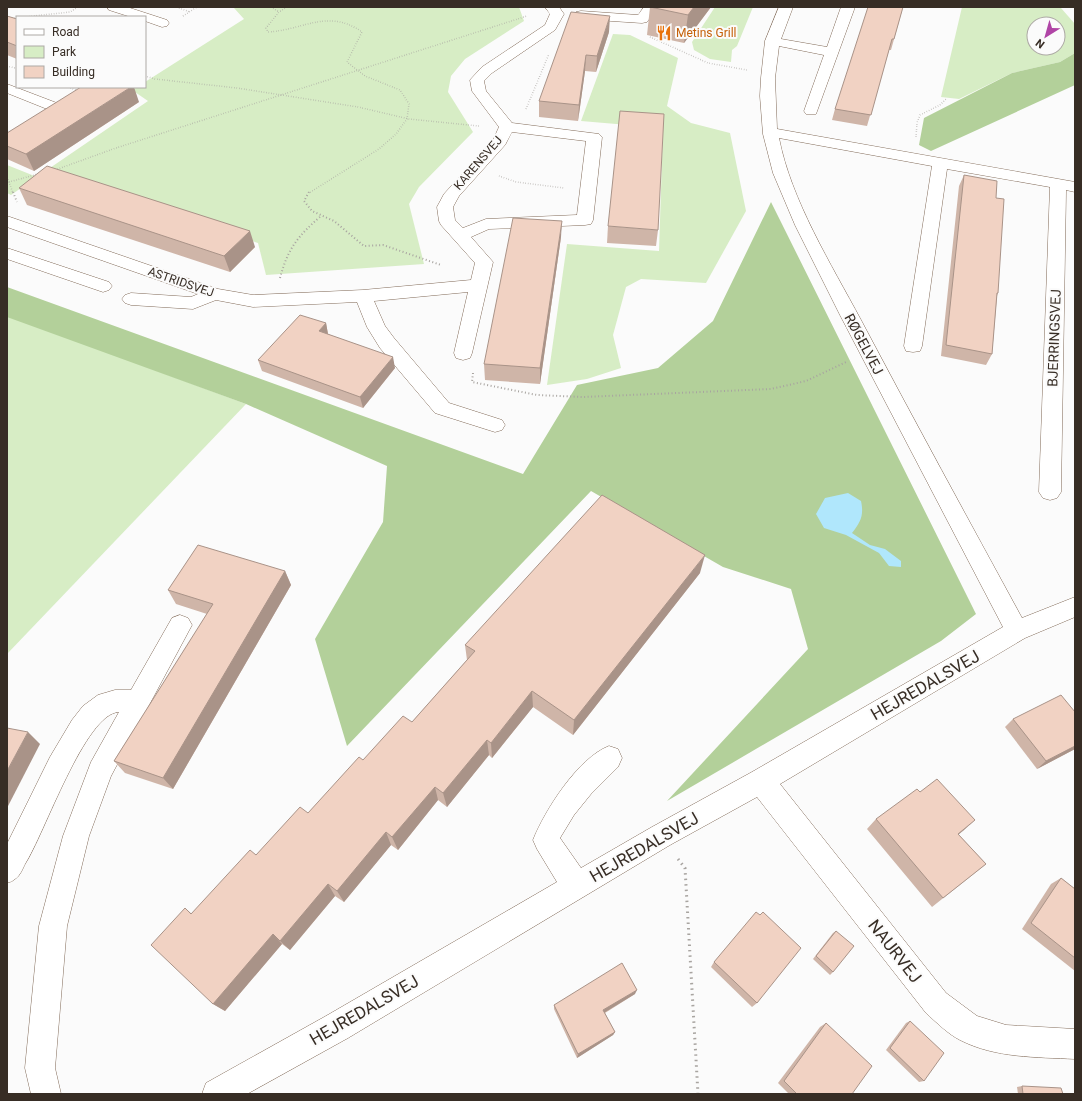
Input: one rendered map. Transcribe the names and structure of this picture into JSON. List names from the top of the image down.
{
  "streets": {
    "street": [
      "KARENSVEJ",
      "ASTRIDSVEJ",
      "BJERRINGSVEJ",
      "RØGELVEJ",
      "HEJREDALSVEJ",
      "NAURVEJ"
    ]
  },
  "crossings": [
    ["KARENSVEJ", "ASTRIDSVEJ"],
    ["BJERRINGSVEJ", "RØGELVEJ"],
    ["RØGELVEJ", "HEJREDALSVEJ"],
    ["HEJREDALSVEJ", "NAURVEJ"]
  ],
  "places": {
    "restaurant": ["Metins Grill"]
  },
  "legend": ["Road", "Park", "Building"],
  "north": "bottom left"
}
